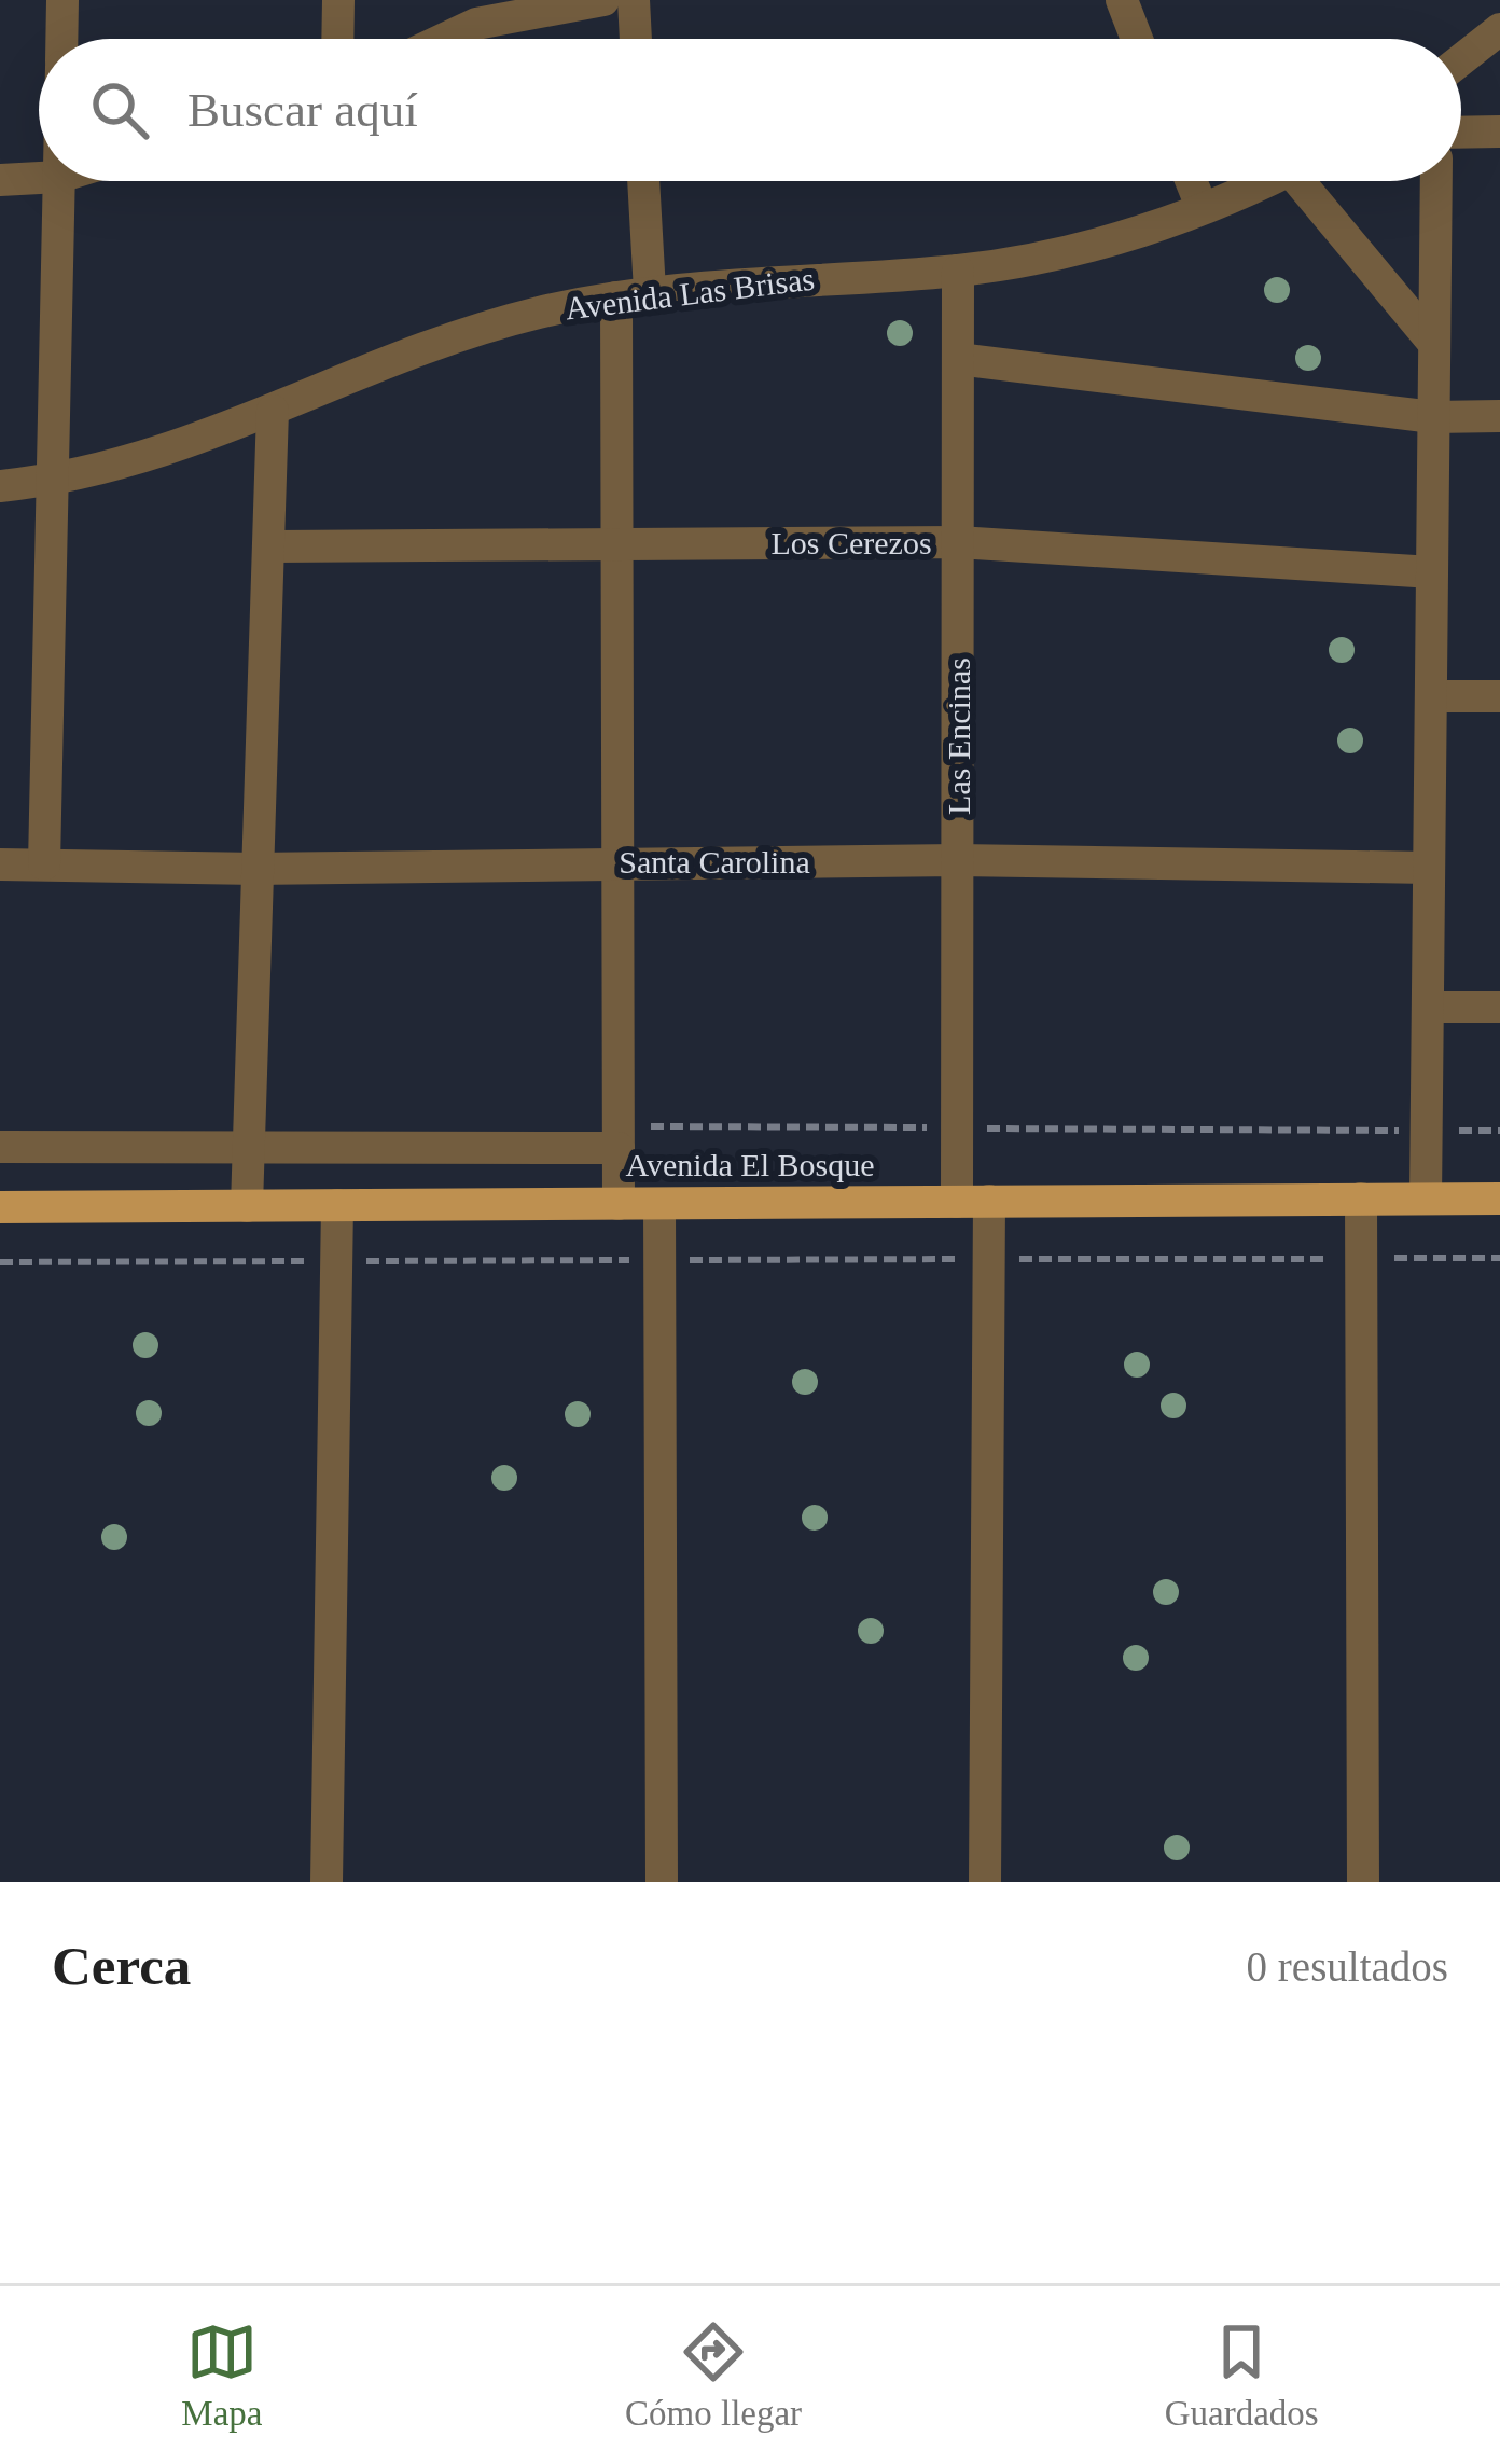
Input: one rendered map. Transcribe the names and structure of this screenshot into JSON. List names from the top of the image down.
{
  "streets": {
    "main road": ["Avenida El Bosque"],
    "street": [
      "Avenida Las Brisas",
      "Los Cerezos",
      "Las Encinas",
      "Santa Carolina"
    ]
  },
  "crossings": [
    ["Avenida Las Brisas", "Las Encinas"],
    ["Los Cerezos", "Las Encinas"],
    ["Las Encinas", "Santa Carolina"],
    ["Las Encinas", "Avenida El Bosque"]
  ],
  "page": {
    "search": "Buscar aquí",
    "heading": ["Cerca", "0 resultados"],
    "nav": ["Mapa", "Cómo llegar", "Guardados"]
  }
}
